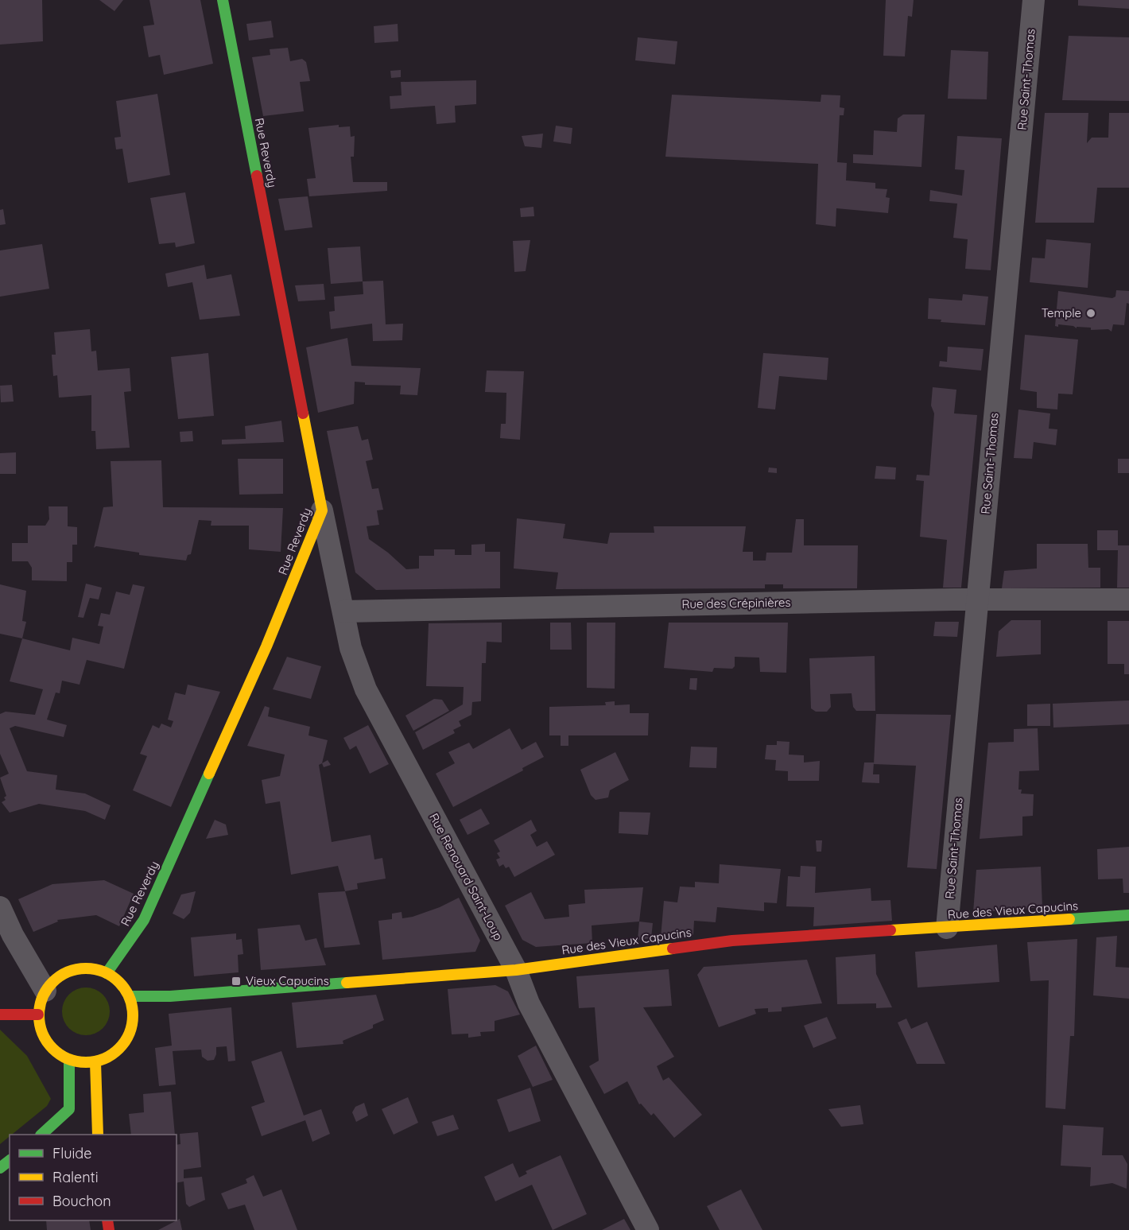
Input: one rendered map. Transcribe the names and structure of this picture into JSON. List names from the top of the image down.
{
  "streets": {
    "street": [
      "Rue Saint-Thomas",
      "Rue Reverdy",
      "Rue des Crépinières",
      "Rue Renouard Saint-Loup",
      "Rue des Vieux Capucins"
    ]
  },
  "crossings": [
    ["Rue Saint-Thomas", "Rue des Crépinières"],
    ["Rue Saint-Thomas", "Rue des Vieux Capucins"],
    ["Rue Reverdy", "Rue Renouard Saint-Loup"],
    ["Rue Reverdy", "Rue des Vieux Capucins"],
    ["Rue des Crépinières", "Rue Renouard Saint-Loup"],
    ["Rue Renouard Saint-Loup", "Rue des Vieux Capucins"]
  ],
  "places": {
    "other": ["Temple"],
    "transit": ["Vieux Capucins"]
  },
  "legend": ["Fluide", "Ralenti", "Bouchon"]
}
